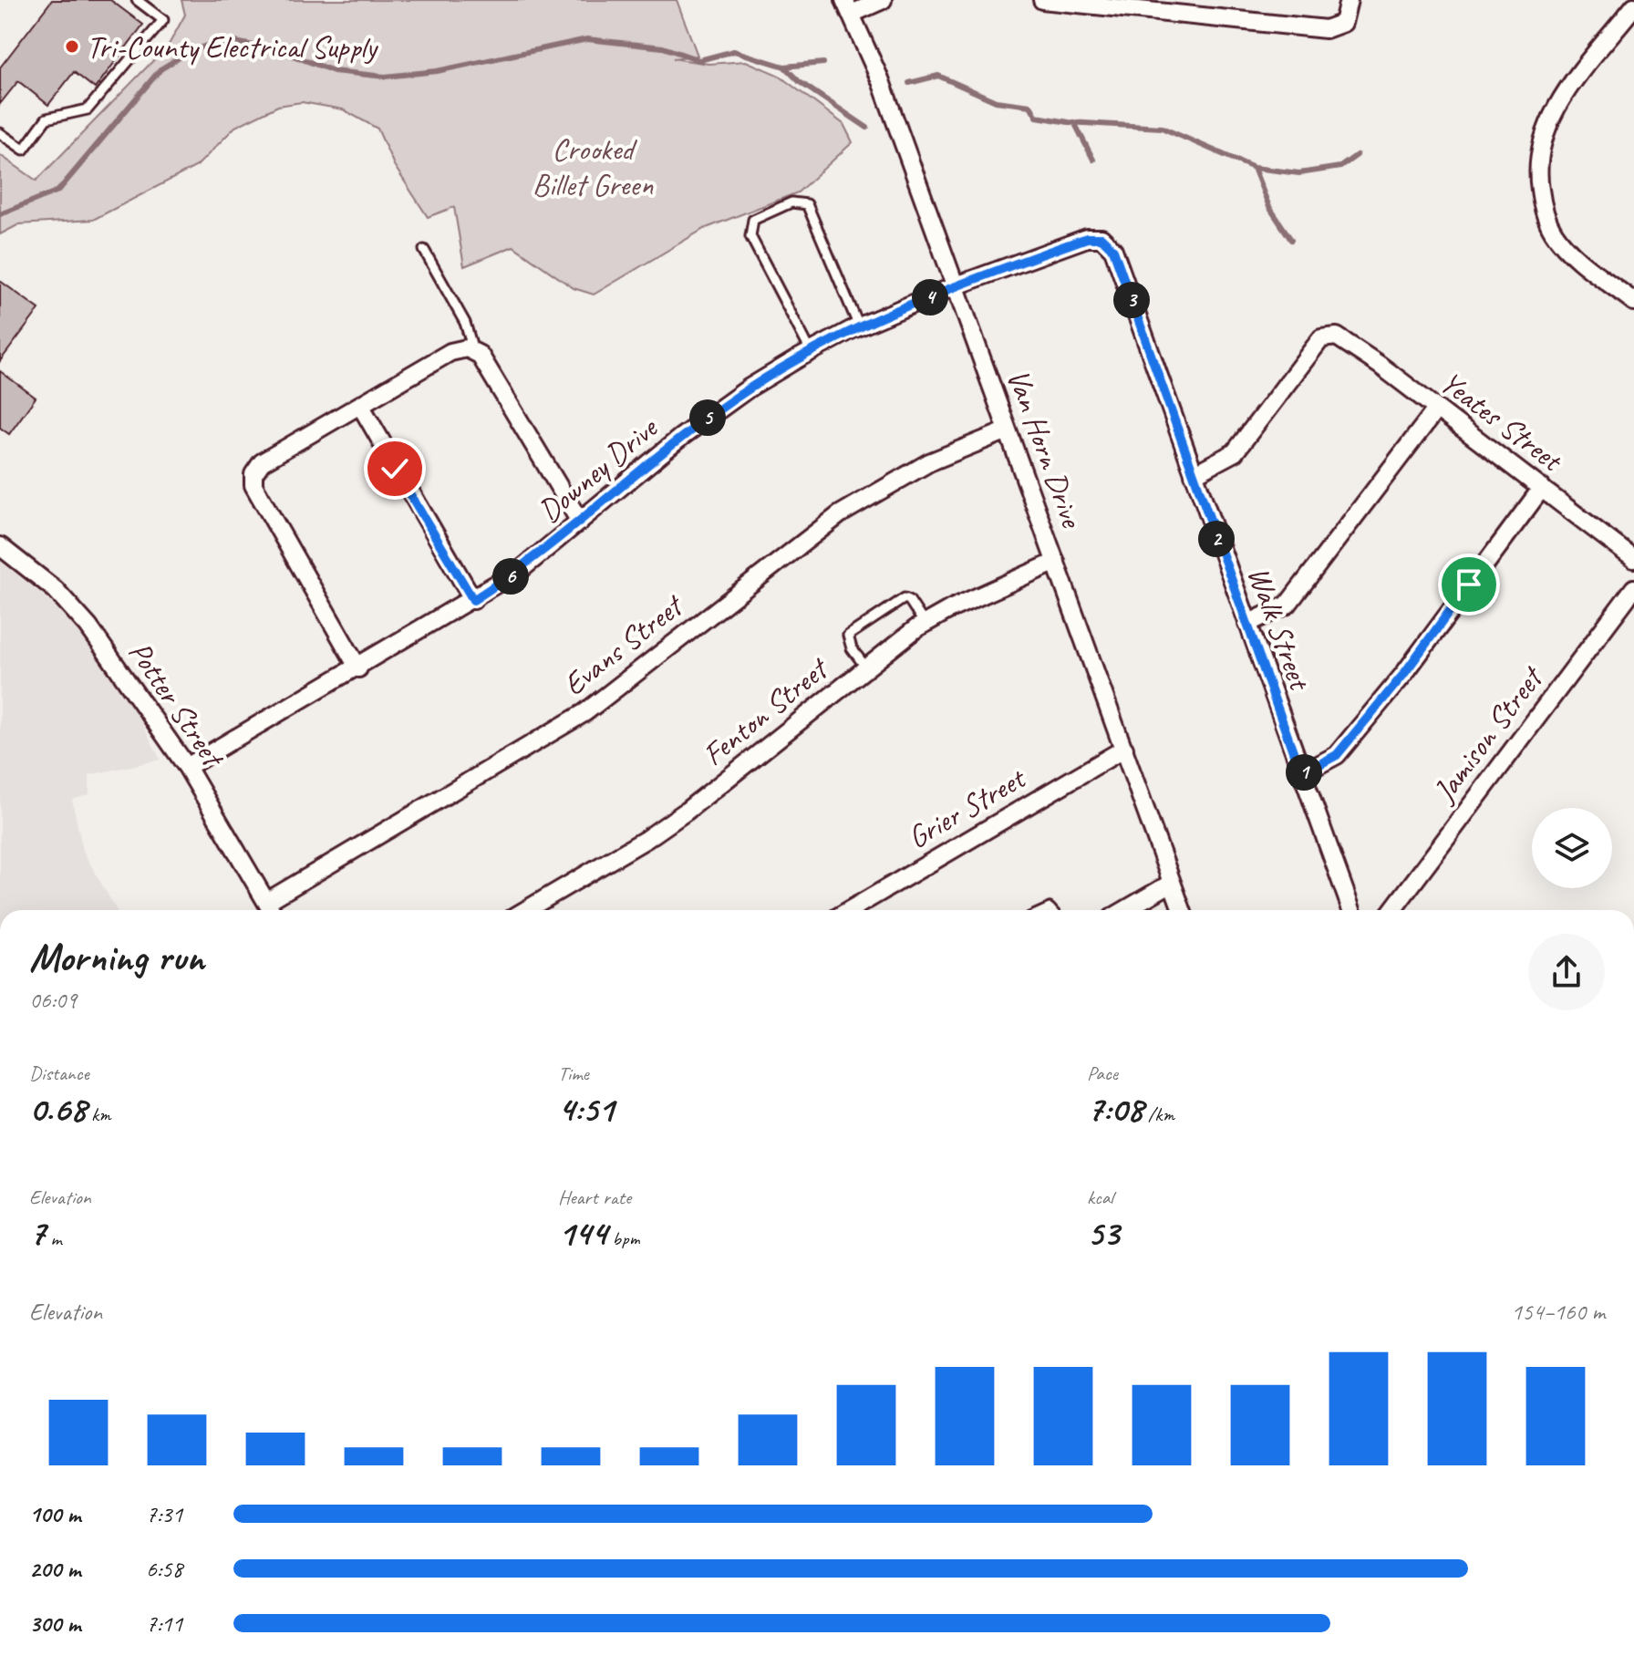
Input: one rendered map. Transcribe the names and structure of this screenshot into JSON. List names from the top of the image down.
{
  "streets": {
    "street": [
      "Yeates Street",
      "Van Horn Drive",
      "Downey Drive",
      "Walk Street",
      "Evans Street",
      "Potter Street",
      "Fenton Street",
      "Jamison Street",
      "Grier Street"
    ]
  },
  "crossings": [
    ["Yeates Street", "Walk Street"],
    ["Van Horn Drive", "Downey Drive"],
    ["Van Horn Drive", "Evans Street"],
    ["Van Horn Drive", "Fenton Street"],
    ["Van Horn Drive", "Grier Street"],
    ["Downey Drive", "Walk Street"],
    ["Downey Drive", "Potter Street"],
    ["Evans Street", "Potter Street"]
  ],
  "parks": ["Crooked Billet Green"],
  "places": ["Tri-County Electrical Supply"],
  "page": {
    "pins": [
      "4",
      "3",
      "5",
      "2",
      "6",
      "1"
    ],
    "heading": ["Morning run", "06:09"],
    "stats": [
      ["Distance", "0.68 km"],
      ["Time", "4:51"],
      ["Pace", "7:08 /km"],
      ["Elevation", "7 m"],
      ["Heart rate", "144 bpm"],
      ["kcal", "53"]
    ],
    "chart": ["Elevation", "154–160 m"],
    "list": [
      {
        "name": "100 m",
        "note": "7:31"
      },
      {
        "name": "200 m",
        "note": "6:58"
      },
      {
        "name": "300 m",
        "note": "7:11"
      }
    ]
  }
}
